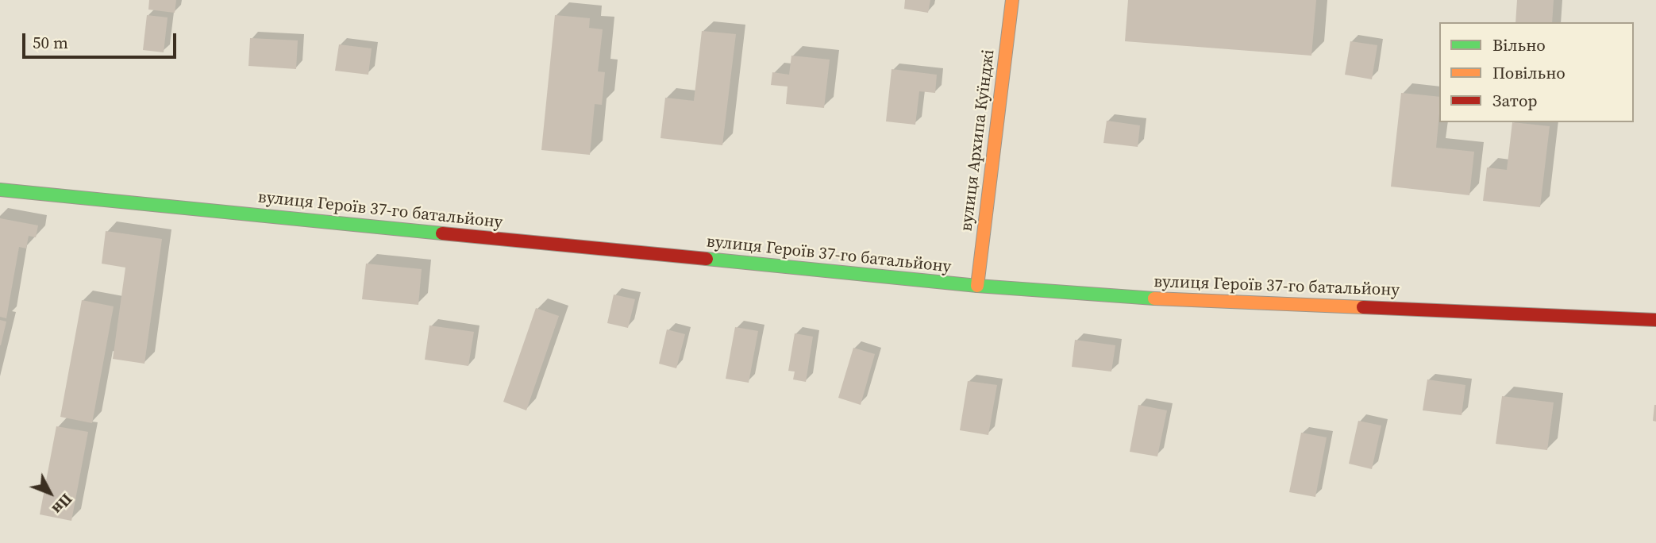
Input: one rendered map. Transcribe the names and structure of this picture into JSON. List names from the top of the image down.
{
  "streets": {
    "street": ["вулиця Архипа Куїнджі", "вулиця Героїв 37-го батальйону"]
  },
  "crossings": [
    ["вулиця Архипа Куїнджі", "вулиця Героїв 37-го батальйону"]
  ],
  "legend": ["Вільно", "Повільно", "Затор"],
  "scale_bar": "50 m",
  "north": "bottom right"
}
